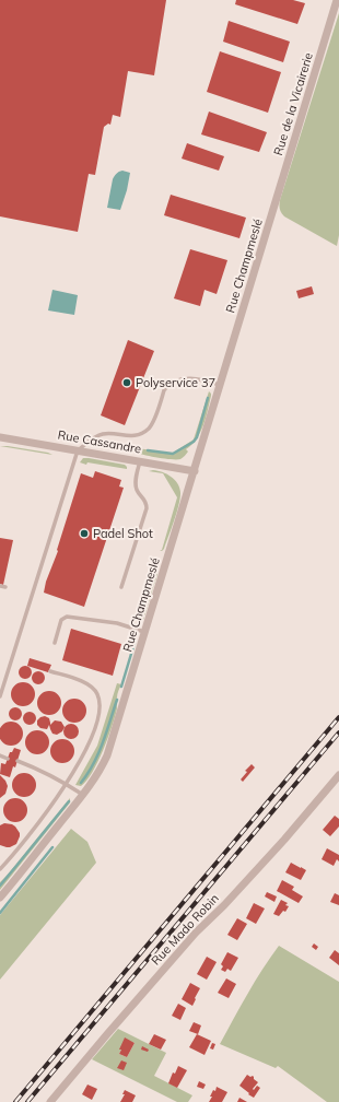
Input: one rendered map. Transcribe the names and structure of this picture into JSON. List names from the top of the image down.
{
  "streets": {
    "street": [
      "Rue de la Vicairerie",
      "Rue Champmeslé",
      "Rue Cassandre",
      "Rue Mado Robin"
    ]
  },
  "crossings": [
    ["Rue de la Vicairerie", "Rue Champmeslé"],
    ["Rue Champmeslé", "Rue Cassandre"]
  ],
  "places": ["Polyservice 37", "Padel Shot"]
}
